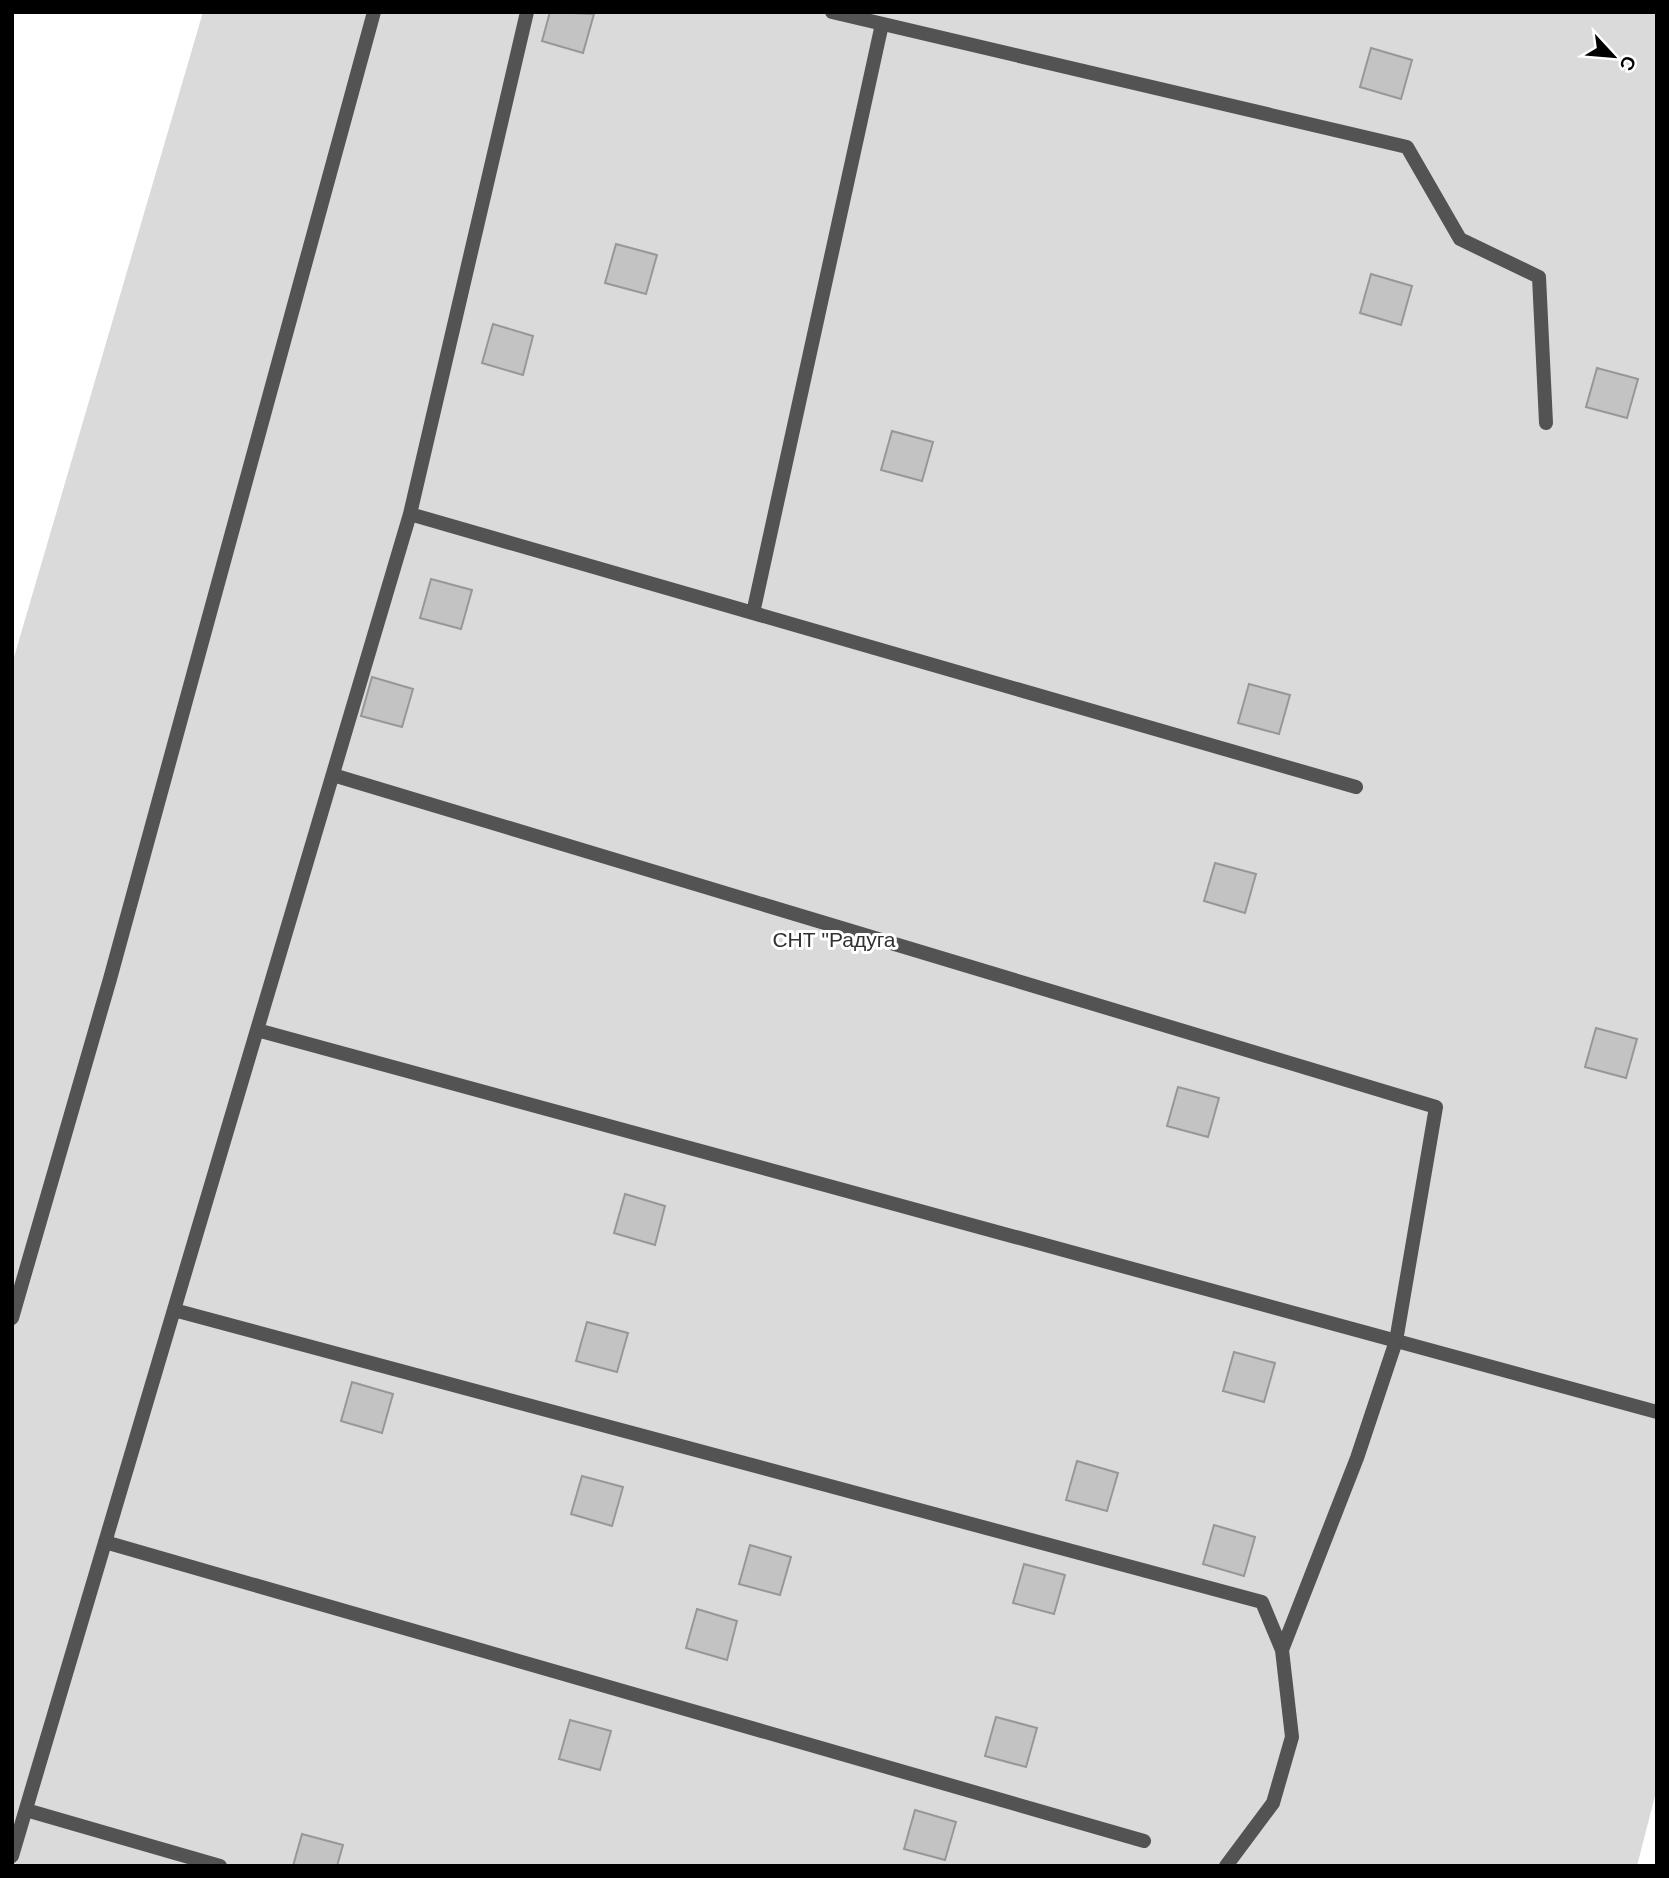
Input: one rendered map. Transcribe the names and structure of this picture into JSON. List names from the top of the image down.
{
  "parks": ["СНТ \"Радуга"],
  "north": "bottom right"
}
